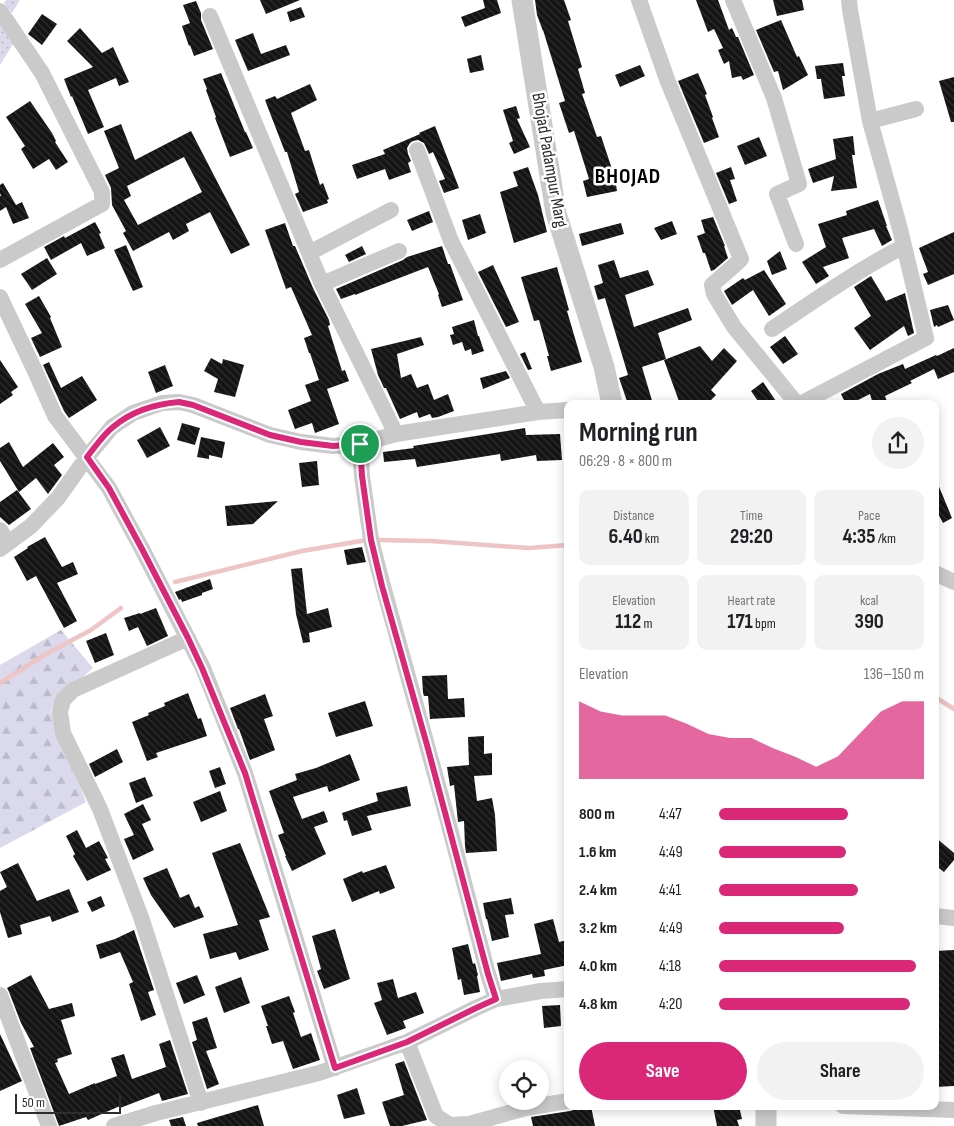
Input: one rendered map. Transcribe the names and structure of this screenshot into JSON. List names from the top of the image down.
{
  "streets": {
    "street": ["Bhojad Padampur Marg"]
  },
  "districts": ["BHOJAD"],
  "scale_bar": "50 m",
  "page": {
    "heading": ["Morning run", "06:29 · 8 × 800 m"],
    "stats": [
      ["Distance", "6.40 km"],
      ["Time", "29:20"],
      ["Pace", "4:35 /km"],
      ["Elevation", "112 m"],
      ["Heart rate", "171 bpm"],
      ["kcal", "390"]
    ],
    "chart": ["Elevation", "136–150 m"],
    "list": [
      {
        "name": "800 m",
        "note": "4:47"
      },
      {
        "name": "1.6 km",
        "note": "4:49"
      },
      {
        "name": "2.4 km",
        "note": "4:41"
      },
      {
        "name": "3.2 km",
        "note": "4:49"
      },
      {
        "name": "4.0 km",
        "note": "4:18"
      },
      {
        "name": "4.8 km",
        "note": "4:20"
      }
    ],
    "buttons": ["Save", "Share"],
    "scale": "50 m"
  }
}
